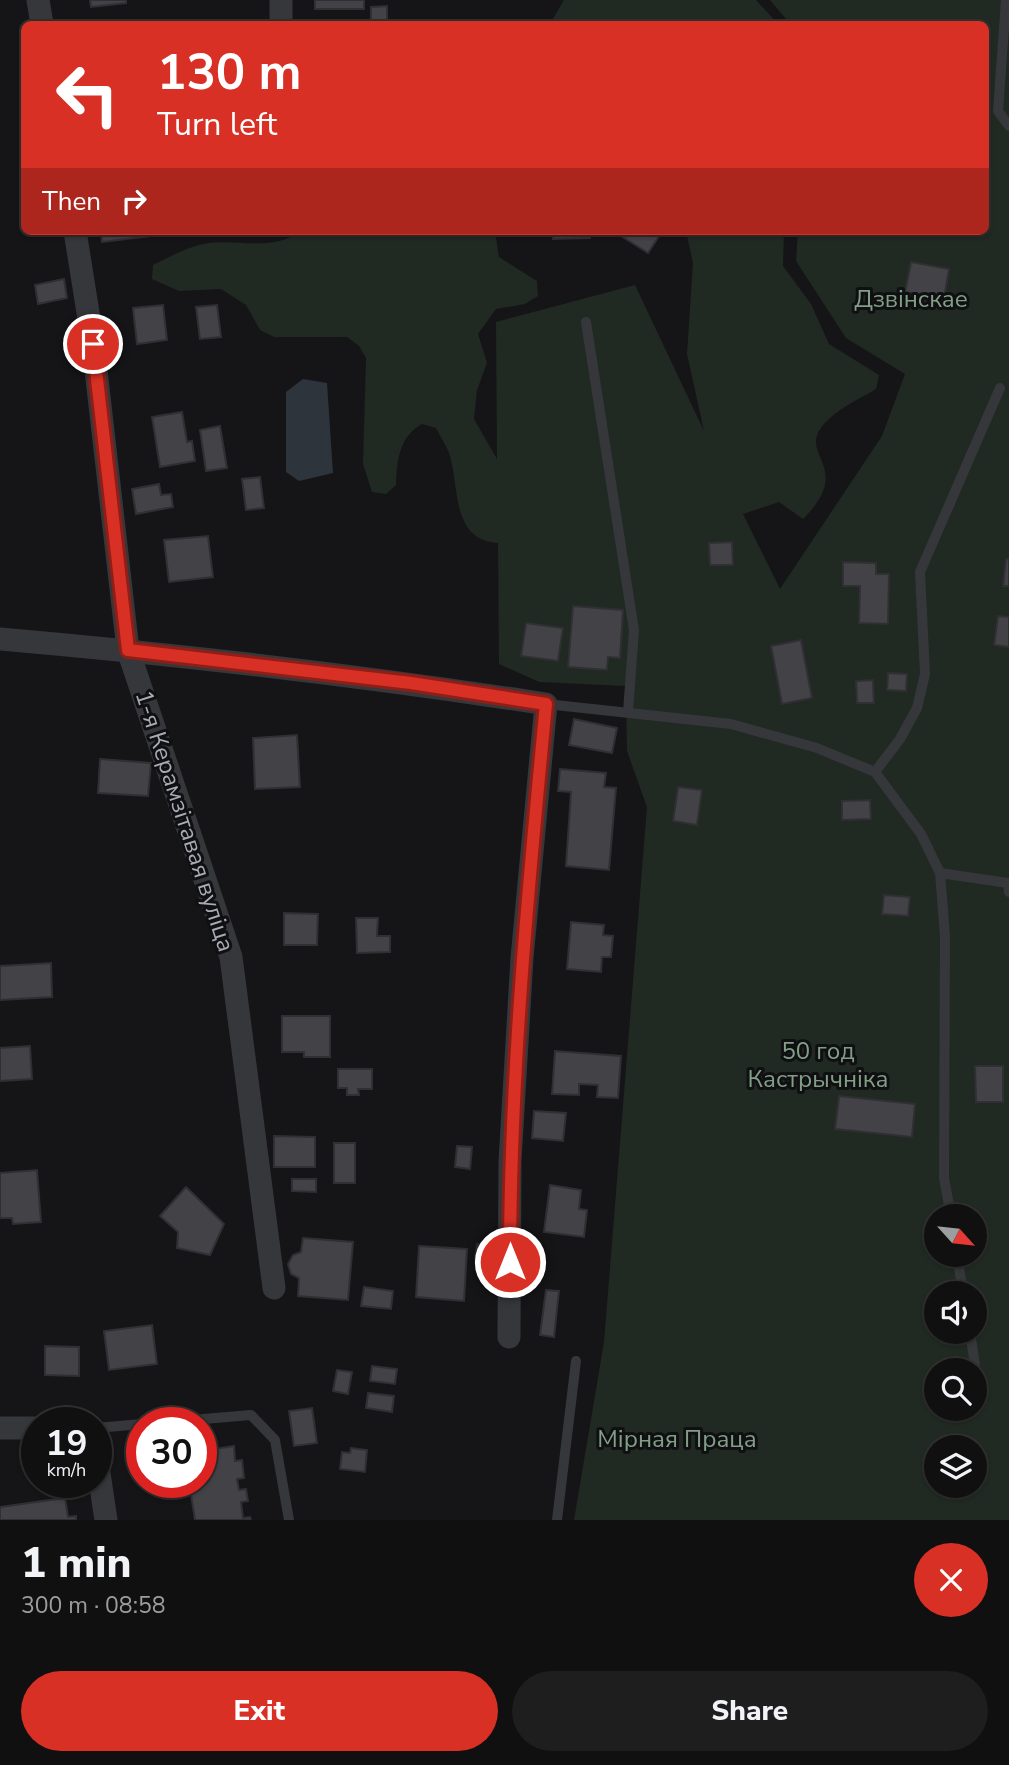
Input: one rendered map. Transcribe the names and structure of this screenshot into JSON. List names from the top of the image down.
{
  "streets": {
    "street": ["1-я Керамзітавая вуліца"]
  },
  "parks": ["Дзвінскае", "50 год Кастрычніка", "Мірная Праца"],
  "north": "bottom right",
  "page": {
    "turn": ["130 m", "Turn left"],
    "then": "Then",
    "speed": "19 km/h",
    "limit": "30",
    "heading": ["1 min", "300 m · 08:58"],
    "buttons": ["Exit", "Share"]
  }
}
